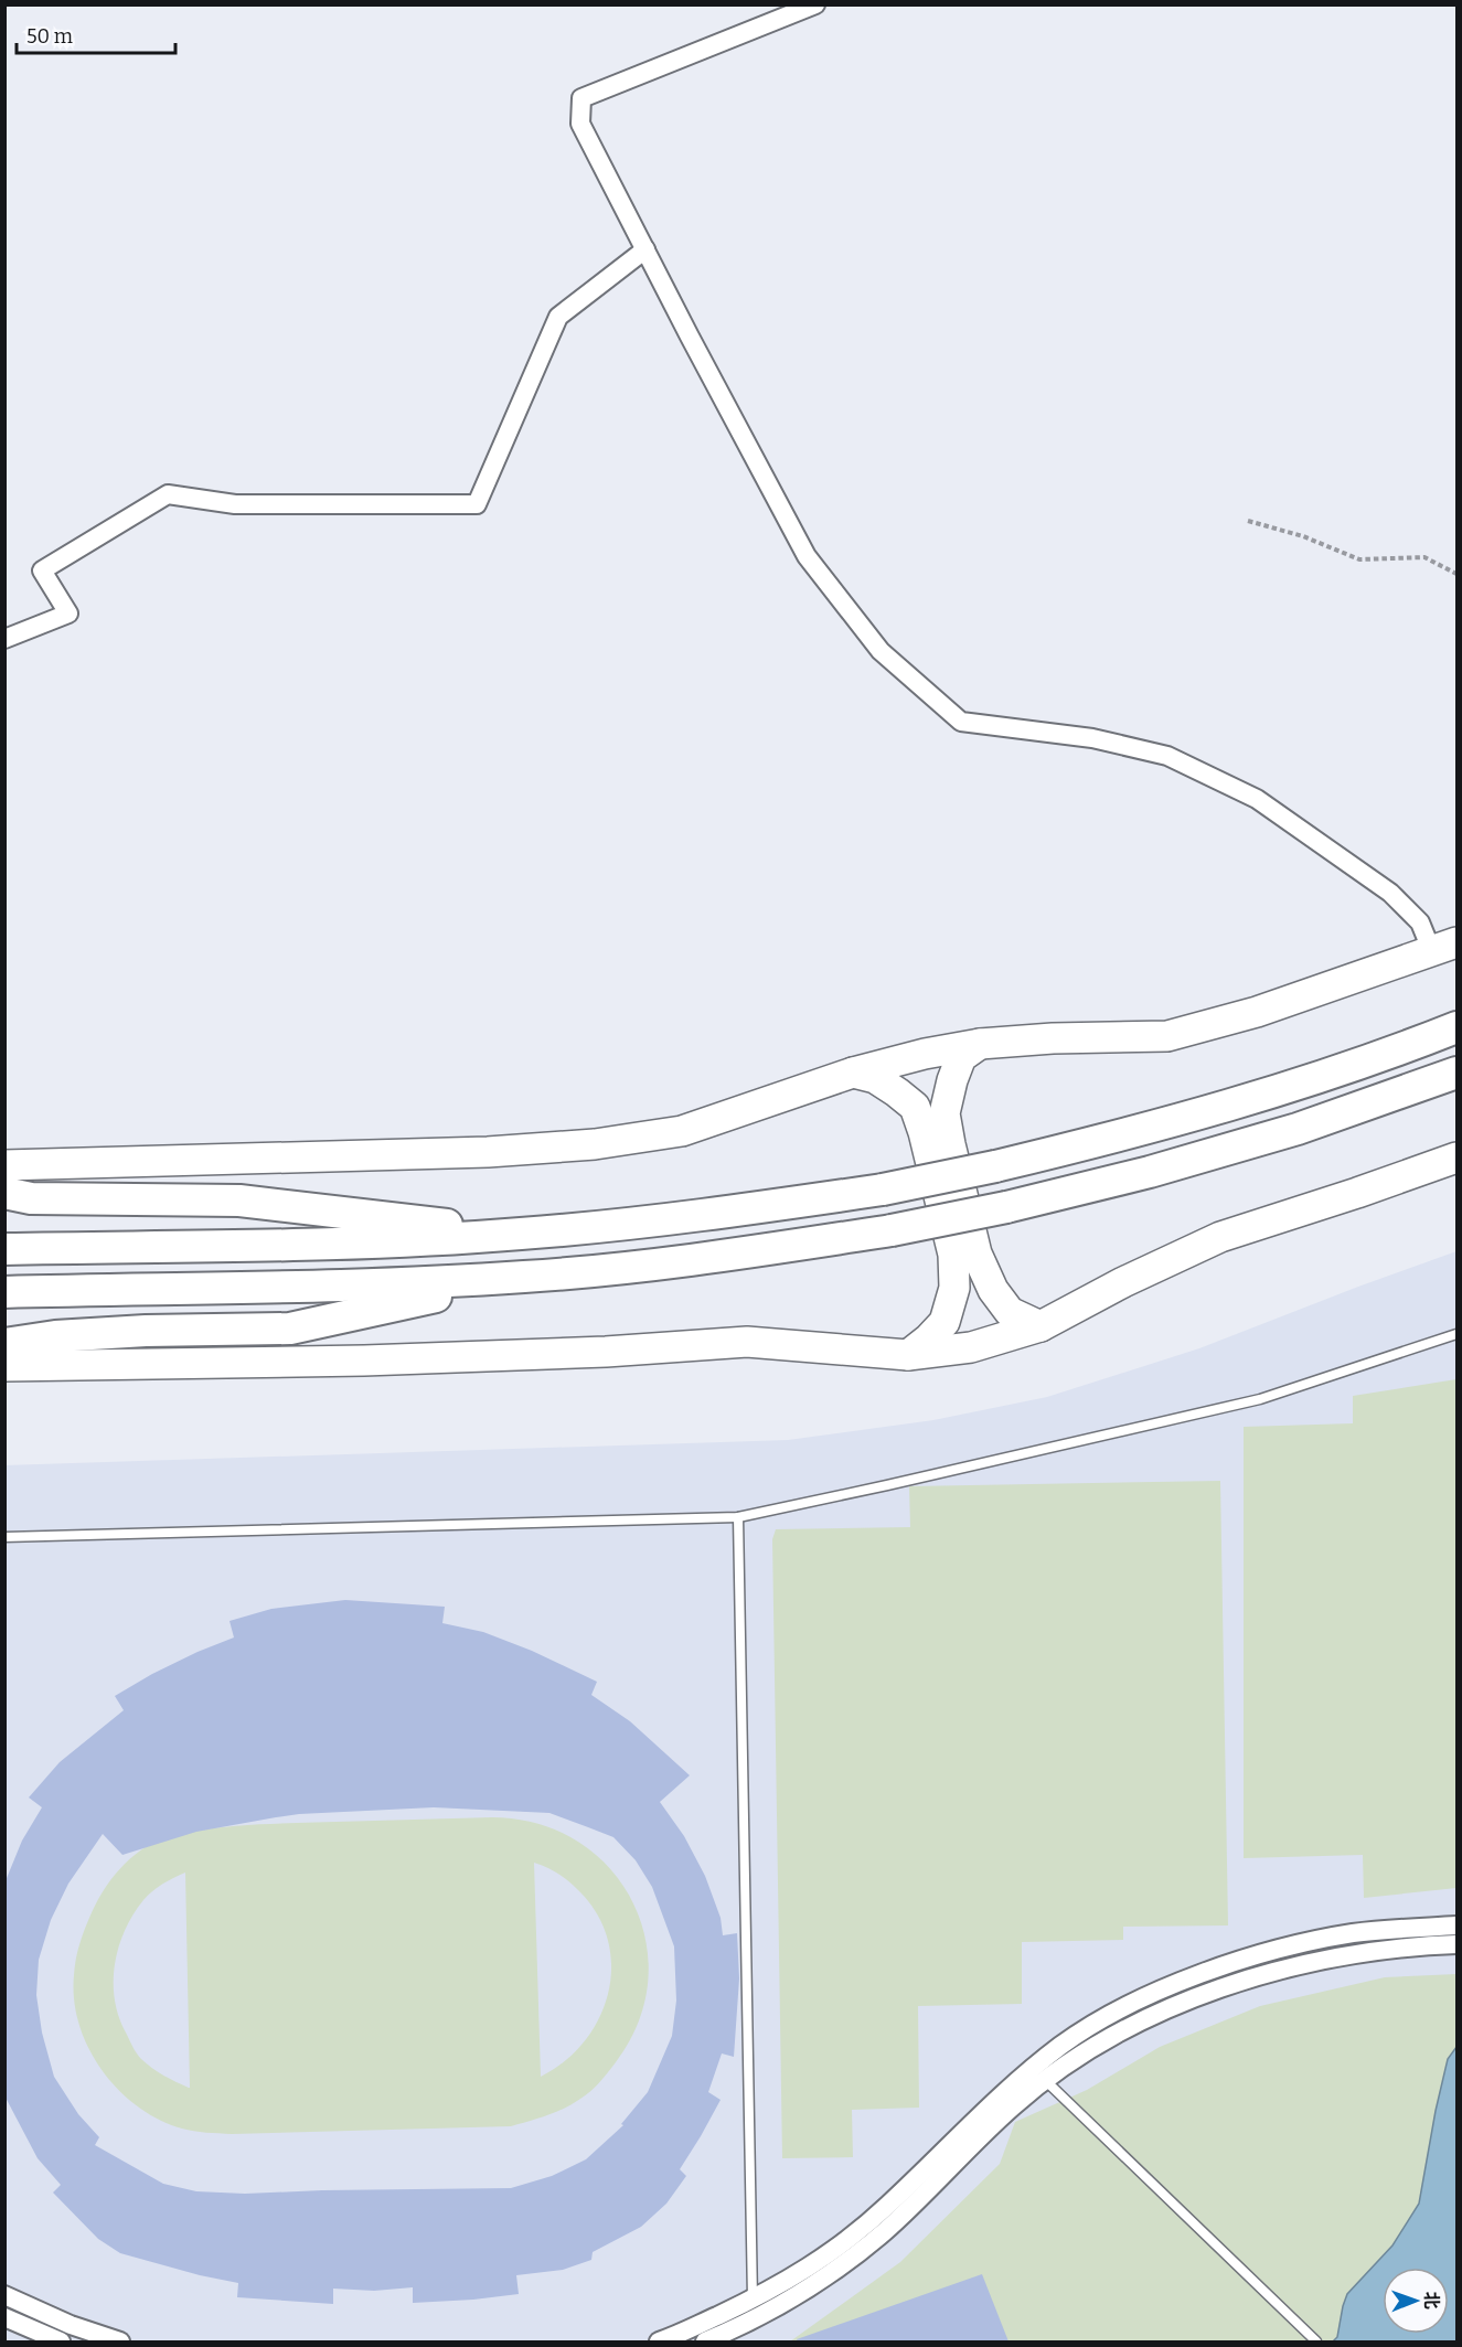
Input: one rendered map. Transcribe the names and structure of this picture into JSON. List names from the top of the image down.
{
  "scale_bar": "50 m",
  "north": "right"
}
